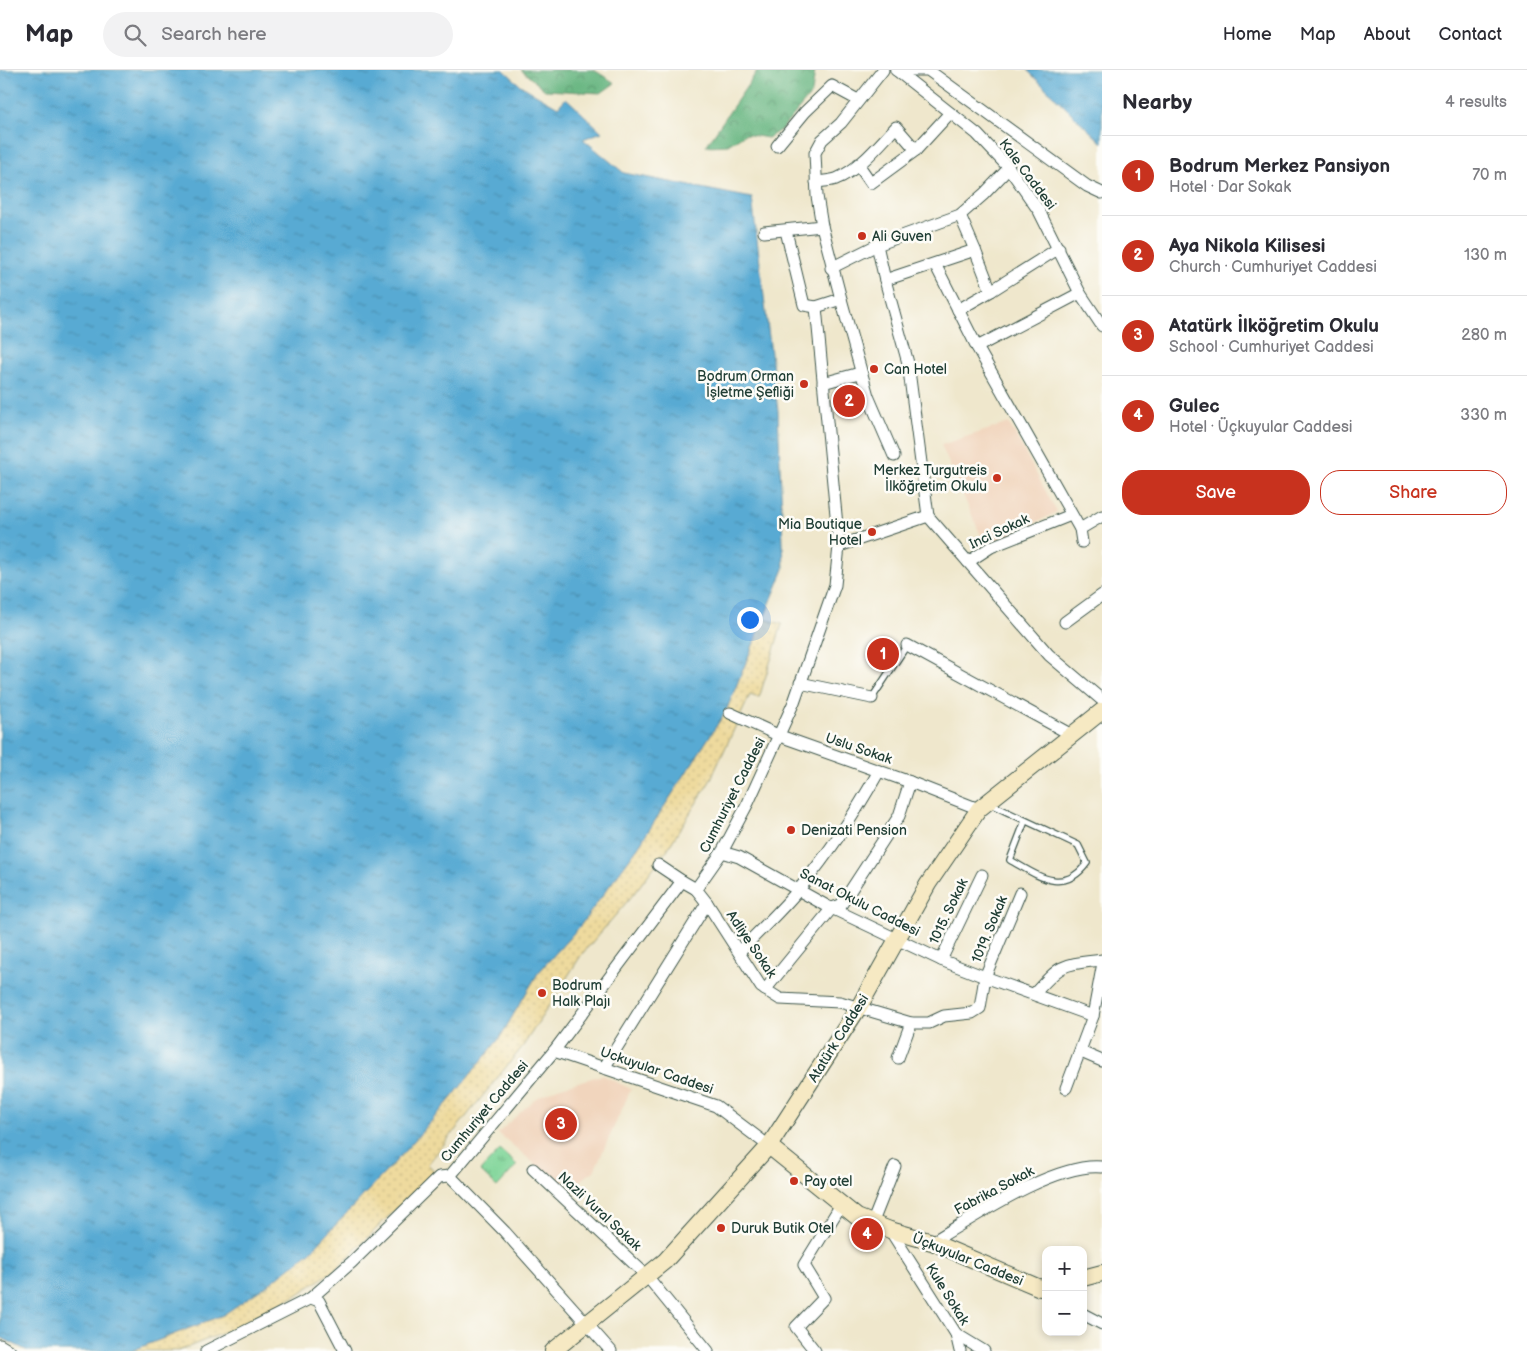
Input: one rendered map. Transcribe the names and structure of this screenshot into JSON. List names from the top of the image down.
{
  "streets": {
    "street": [
      "Kale Caddesi",
      "Inci Sokak",
      "Uslu Sokak",
      "Cumhuriyet Caddesi",
      "Sanat Okulu Caddesi",
      "1015. Sokak",
      "1019. Sokak",
      "Adliye Sokak",
      "Atatürk Caddesi",
      "Uckuyular Caddesi",
      "Fabrika Sokak",
      "Nazli Vural Sokak",
      "Üçkuyular Caddesi",
      "Kule Sokak"
    ]
  },
  "crossings": [
    ["Uslu Sokak", "Cumhuriyet Caddesi"],
    ["Uslu Sokak", "Atatürk Caddesi"],
    ["Cumhuriyet Caddesi", "Sanat Okulu Caddesi"],
    ["Cumhuriyet Caddesi", "Adliye Sokak"],
    ["Cumhuriyet Caddesi", "Uckuyular Caddesi"],
    ["Sanat Okulu Caddesi", "1015. Sokak"],
    ["Sanat Okulu Caddesi", "1019. Sokak"],
    ["Sanat Okulu Caddesi", "Adliye Sokak"],
    ["Sanat Okulu Caddesi", "Atatürk Caddesi"],
    ["1019. Sokak", "Adliye Sokak"],
    ["Adliye Sokak", "Atatürk Caddesi"],
    ["Atatürk Caddesi", "Uckuyular Caddesi"],
    ["Atatürk Caddesi", "Nazli Vural Sokak"],
    ["Atatürk Caddesi", "Üçkuyular Caddesi"],
    ["Uckuyular Caddesi", "Üçkuyular Caddesi"],
    ["Fabrika Sokak", "Üçkuyular Caddesi"],
    ["Üçkuyular Caddesi", "Kule Sokak"]
  ],
  "places": [
    "Ali Guven",
    "Can Hotel",
    "Bodrum Orman İşletme Şefliği",
    "Merkez Turgutreis İlköğretim Okulu",
    "Mia Boutique Hotel",
    "Denizati Pension",
    "Bodrum Halk Plajı",
    "Pay otel",
    "Duruk Butik Otel"
  ],
  "page": {
    "header": "Map",
    "search": "Search here",
    "nav": [
      "Home",
      "Map",
      "About",
      "Contact"
    ],
    "heading": ["Nearby", "4 results"],
    "list": [
      {
        "mark": "1",
        "name": "Bodrum Merkez Pansiyon",
        "note": "Hotel · Dar Sokak",
        "value": "70 m"
      },
      {
        "mark": "2",
        "name": "Aya Nikola Kilisesi",
        "note": "Church · Cumhuriyet Caddesi",
        "value": "130 m"
      },
      {
        "mark": "3",
        "name": "Atatürk İlköğretim Okulu",
        "note": "School · Cumhuriyet Caddesi",
        "value": "280 m"
      },
      {
        "mark": "4",
        "name": "Gulec",
        "note": "Hotel · Üçkuyular Caddesi",
        "value": "330 m"
      }
    ],
    "pins": [
      "2",
      "1",
      "3",
      "4"
    ],
    "buttons": ["Save", "Share"],
    "map_buttons": ["+", "−"]
  }
}
